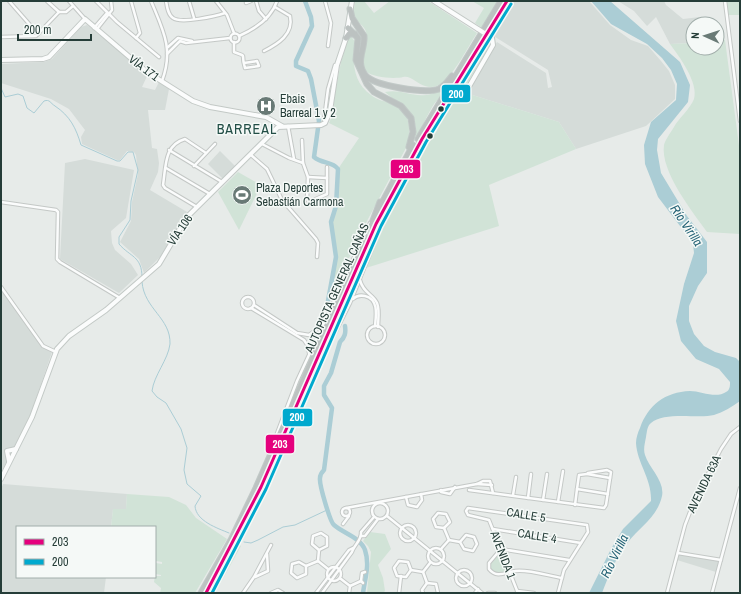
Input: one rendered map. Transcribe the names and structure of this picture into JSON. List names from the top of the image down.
{
  "streets": {
    "highway": ["AUTOPISTA GENERAL CAÑAS"],
    "main road": ["VÍA 171", "VÍA 106"],
    "street": [
      "AVENIDA 63A",
      "CALLE 5",
      "CALLE 4",
      "AVENIDA 1"
    ]
  },
  "crossings": [
    ["VÍA 171", "VÍA 106"],
    ["CALLE 5", "CALLE 4"],
    ["CALLE 5", "AVENIDA 1"],
    ["CALLE 4", "AVENIDA 1"]
  ],
  "districts": ["BARREAL"],
  "water": ["Río Virilla"],
  "places": {
    "hospital": ["Ebais Barreal 1 y 2"],
    "sports": ["Plaza Deportes Sebastián Carmona"]
  },
  "lines": ["transit line 203", "transit line 200"],
  "legend": ["203", "200"],
  "scale_bar": "200 m",
  "north": "left"
}
